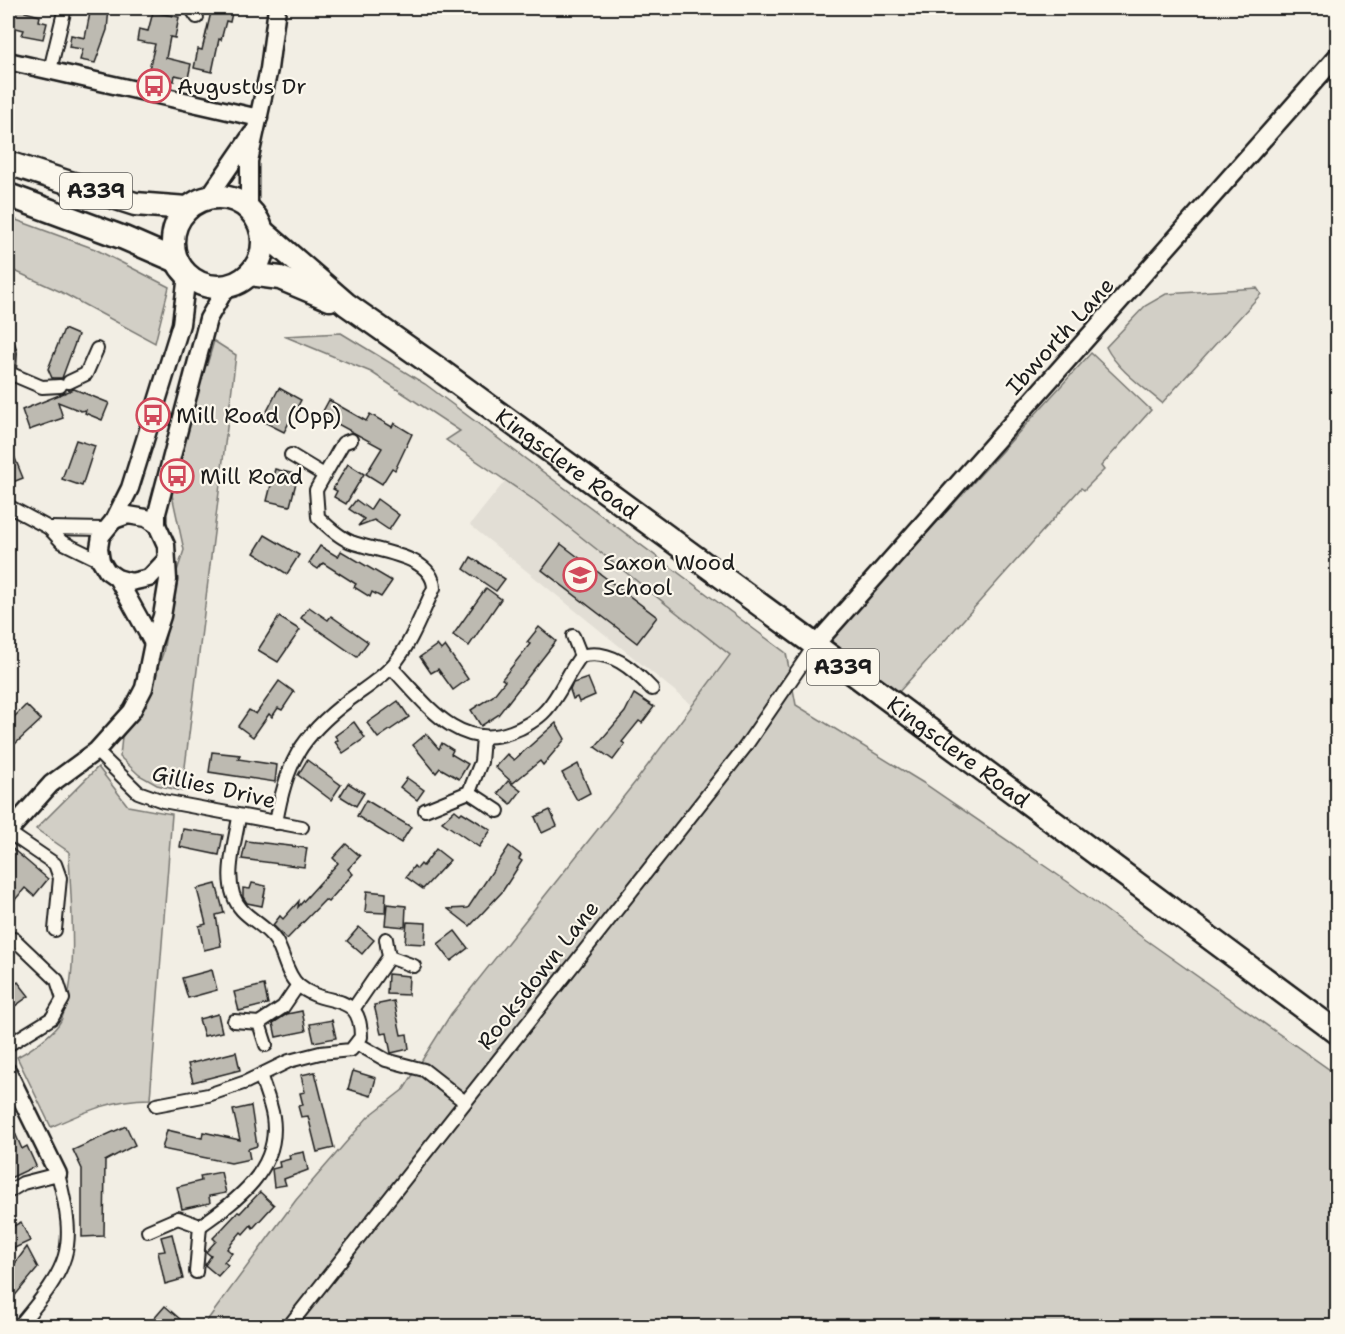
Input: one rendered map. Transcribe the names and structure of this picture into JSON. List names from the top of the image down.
{
  "streets": {
    "highway": ["A339", "Kingsclere Road"],
    "street": ["Ibworth Lane", "Gillies Drive", "Rooksdown Lane"]
  },
  "crossings": [
    ["A339", "Kingsclere Road"],
    ["Ibworth Lane", "Kingsclere Road"],
    ["Ibworth Lane", "Rooksdown Lane"],
    ["Kingsclere Road", "Rooksdown Lane"]
  ],
  "places": {
    "bus stop": ["Augustus Dr", "Mill Road (Opp)", "Mill Road"],
    "school or university": ["Saxon Wood School"]
  }
}
